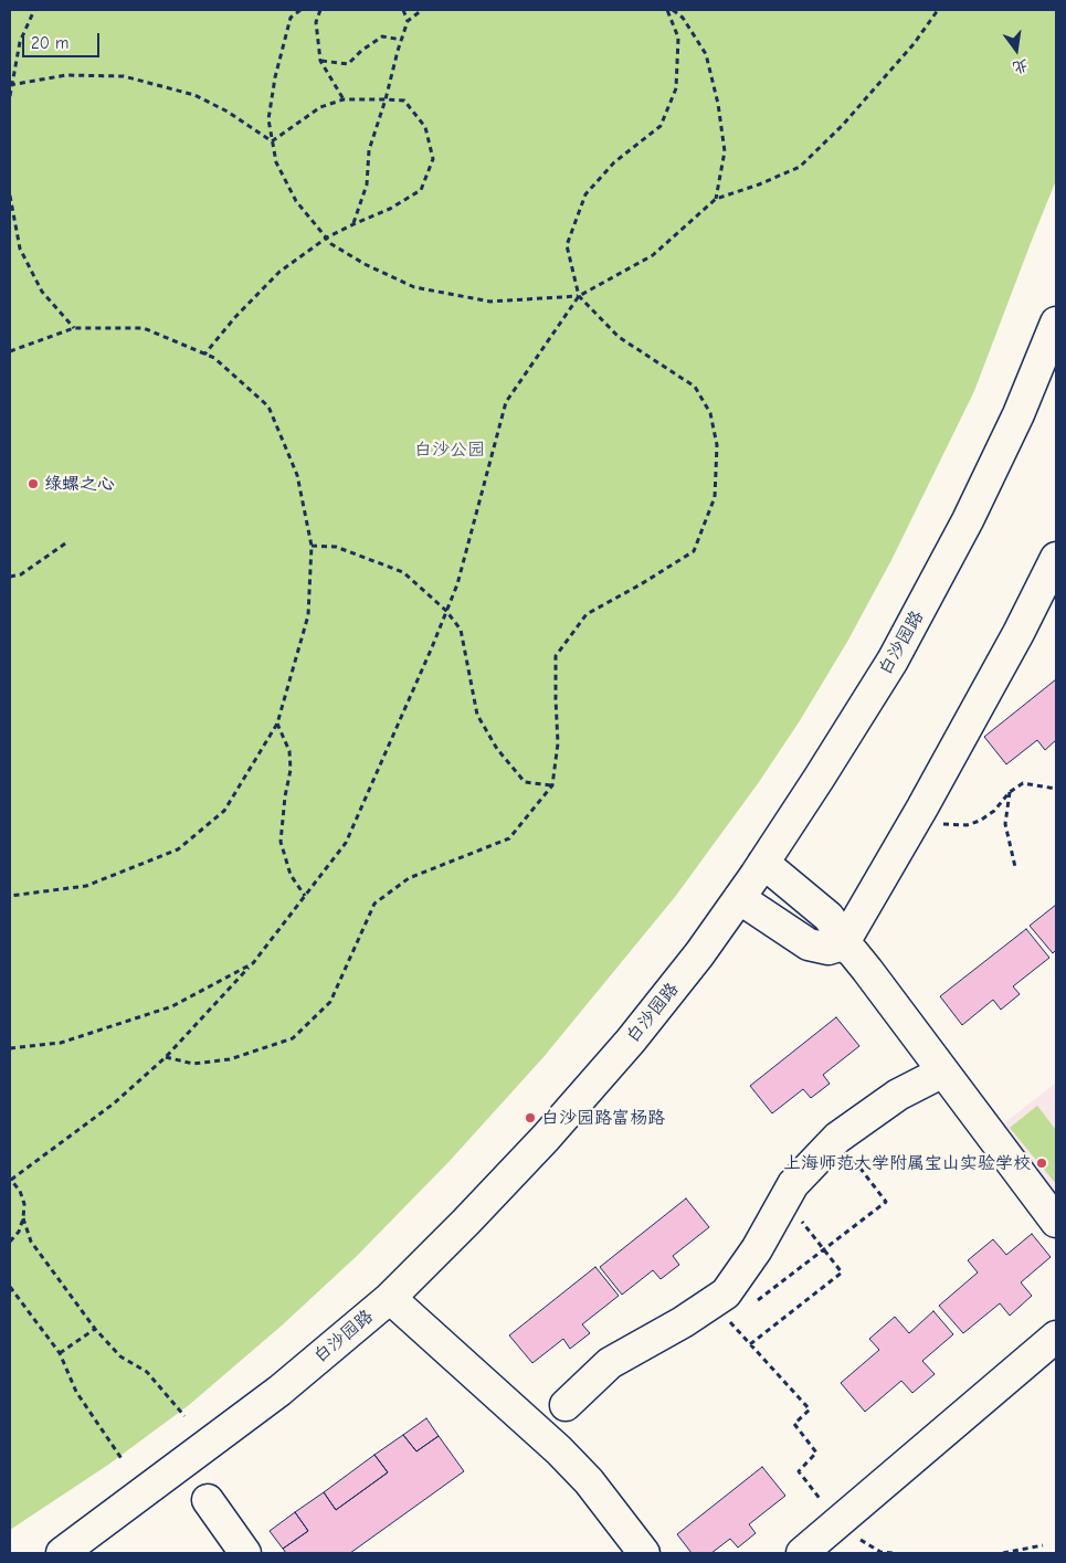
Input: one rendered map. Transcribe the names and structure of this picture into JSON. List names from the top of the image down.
{
  "streets": {
    "street": ["白沙园路"]
  },
  "parks": ["白沙公园"],
  "places": ["绿螺之心", "白沙园路富杨路", "上海师范大学附属宝山实验学校"],
  "scale_bar": "20 m",
  "north": "bottom"
}
